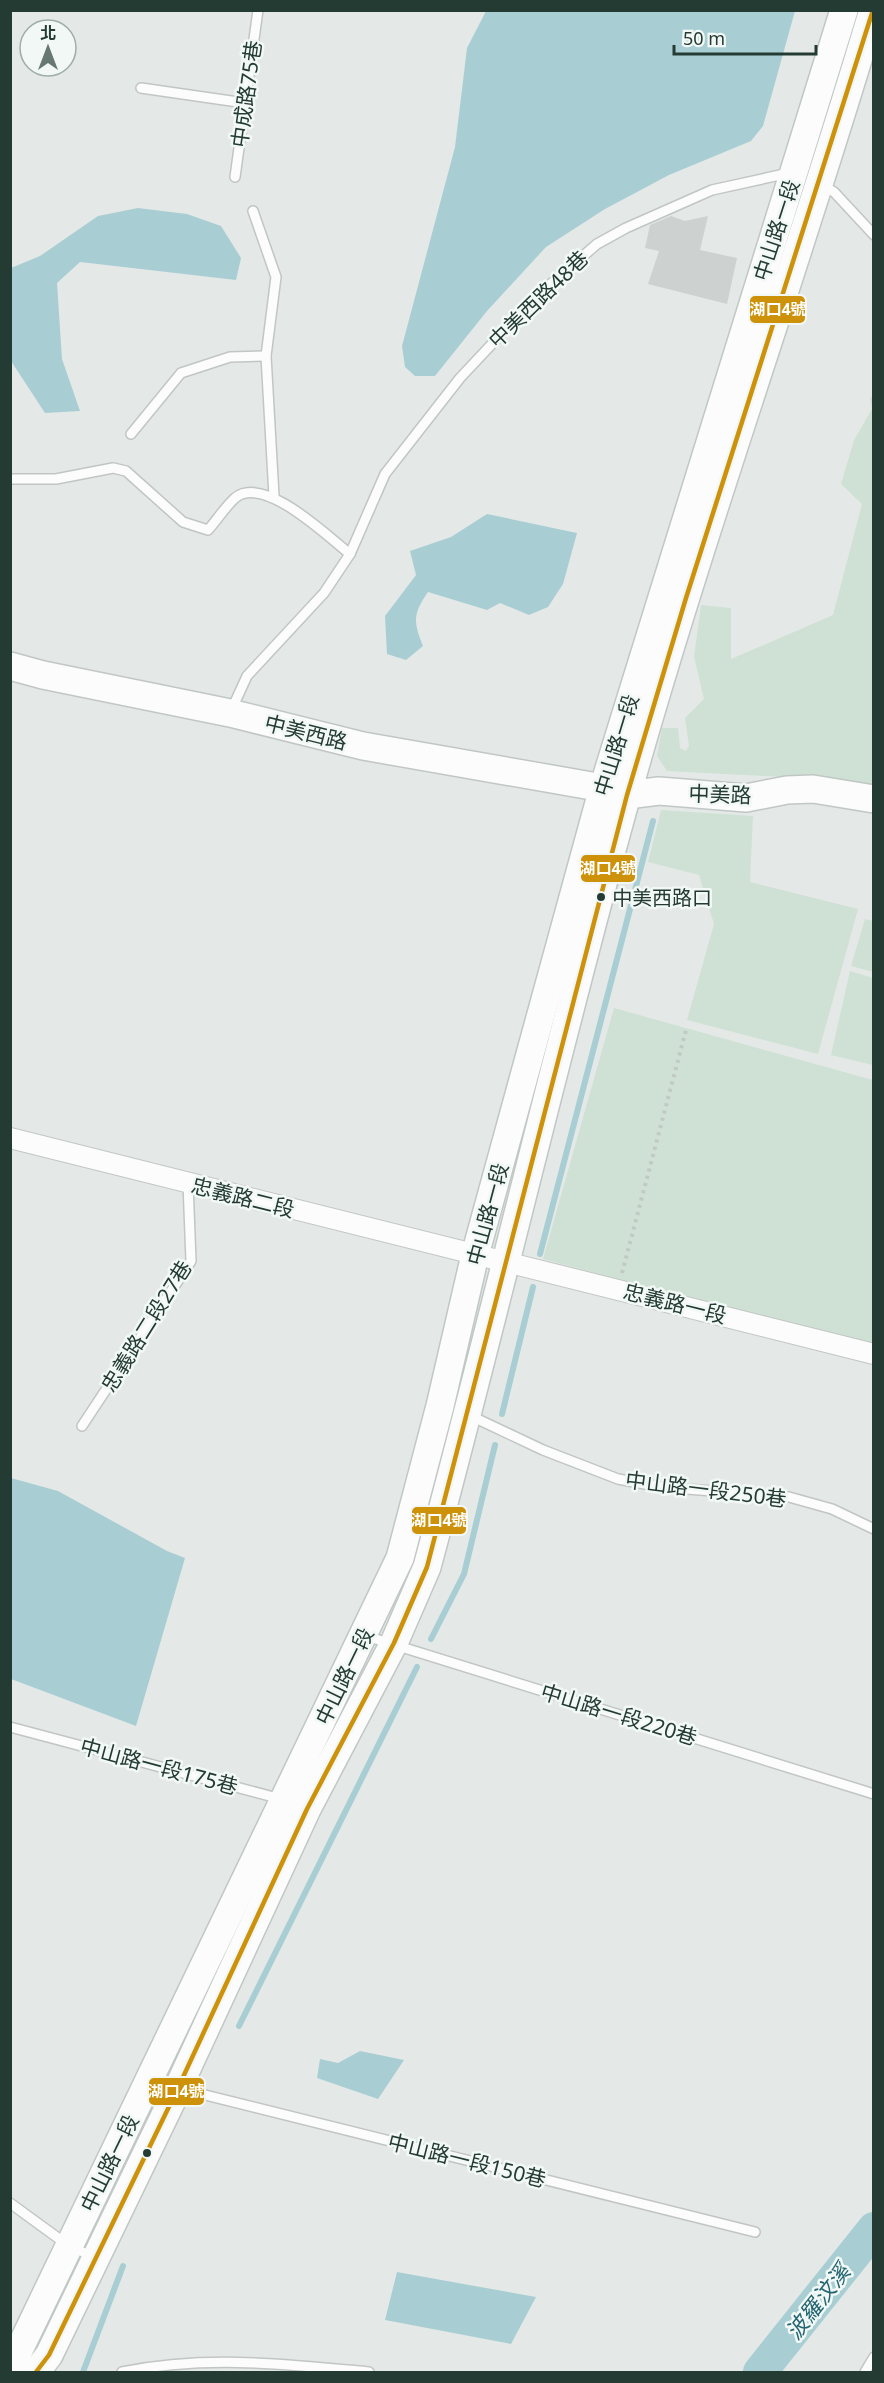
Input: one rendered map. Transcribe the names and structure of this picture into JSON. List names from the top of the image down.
{
  "streets": {
    "street": [
      "中山路一段",
      "中美西路",
      "中美路",
      "忠義路二段",
      "忠義路一段"
    ],
    "lane": [
      "中成路75巷",
      "中美西路48巷",
      "忠義路二段27巷",
      "中山路一段250巷",
      "中山路一段220巷",
      "中山路一段175巷",
      "中山路一段150巷"
    ]
  },
  "crossings": [
    ["中山路一段", "中美西路48巷"],
    ["中山路一段", "中美西路"],
    ["中山路一段", "中美路"],
    ["中山路一段", "忠義路二段"],
    ["中山路一段", "忠義路一段"],
    ["中山路一段", "中山路一段250巷"],
    ["中山路一段", "中山路一段220巷"],
    ["中山路一段", "中山路一段175巷"],
    ["中山路一段", "中山路一段150巷"],
    ["中美西路48巷", "中美西路"],
    ["中美西路", "中美路"],
    ["忠義路二段", "忠義路一段"],
    ["忠義路二段", "忠義路二段27巷"]
  ],
  "water": ["波羅汶溪"],
  "places": ["中美西路口"],
  "lines": ["transit line 湖口4號"],
  "scale_bar": "50 m",
  "north": "top"
}
